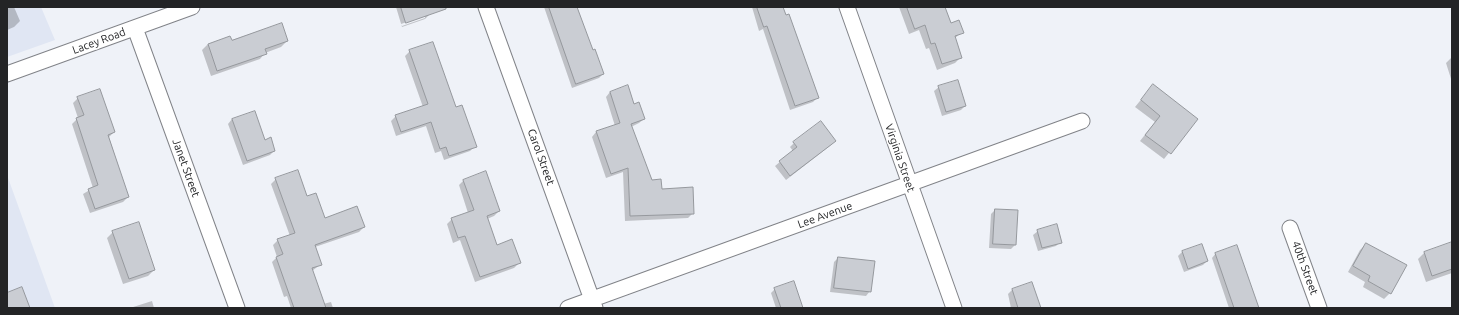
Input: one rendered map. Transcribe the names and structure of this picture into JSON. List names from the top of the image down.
{
  "streets": {
    "street": [
      "Lacey Road",
      "Carol Street",
      "Virginia Street",
      "Janet Street",
      "Lee Avenue",
      "40th Street"
    ]
  },
  "crossings": [
    ["Lacey Road", "Janet Street"],
    ["Carol Street", "Lee Avenue"],
    ["Virginia Street", "Lee Avenue"]
  ]
}
